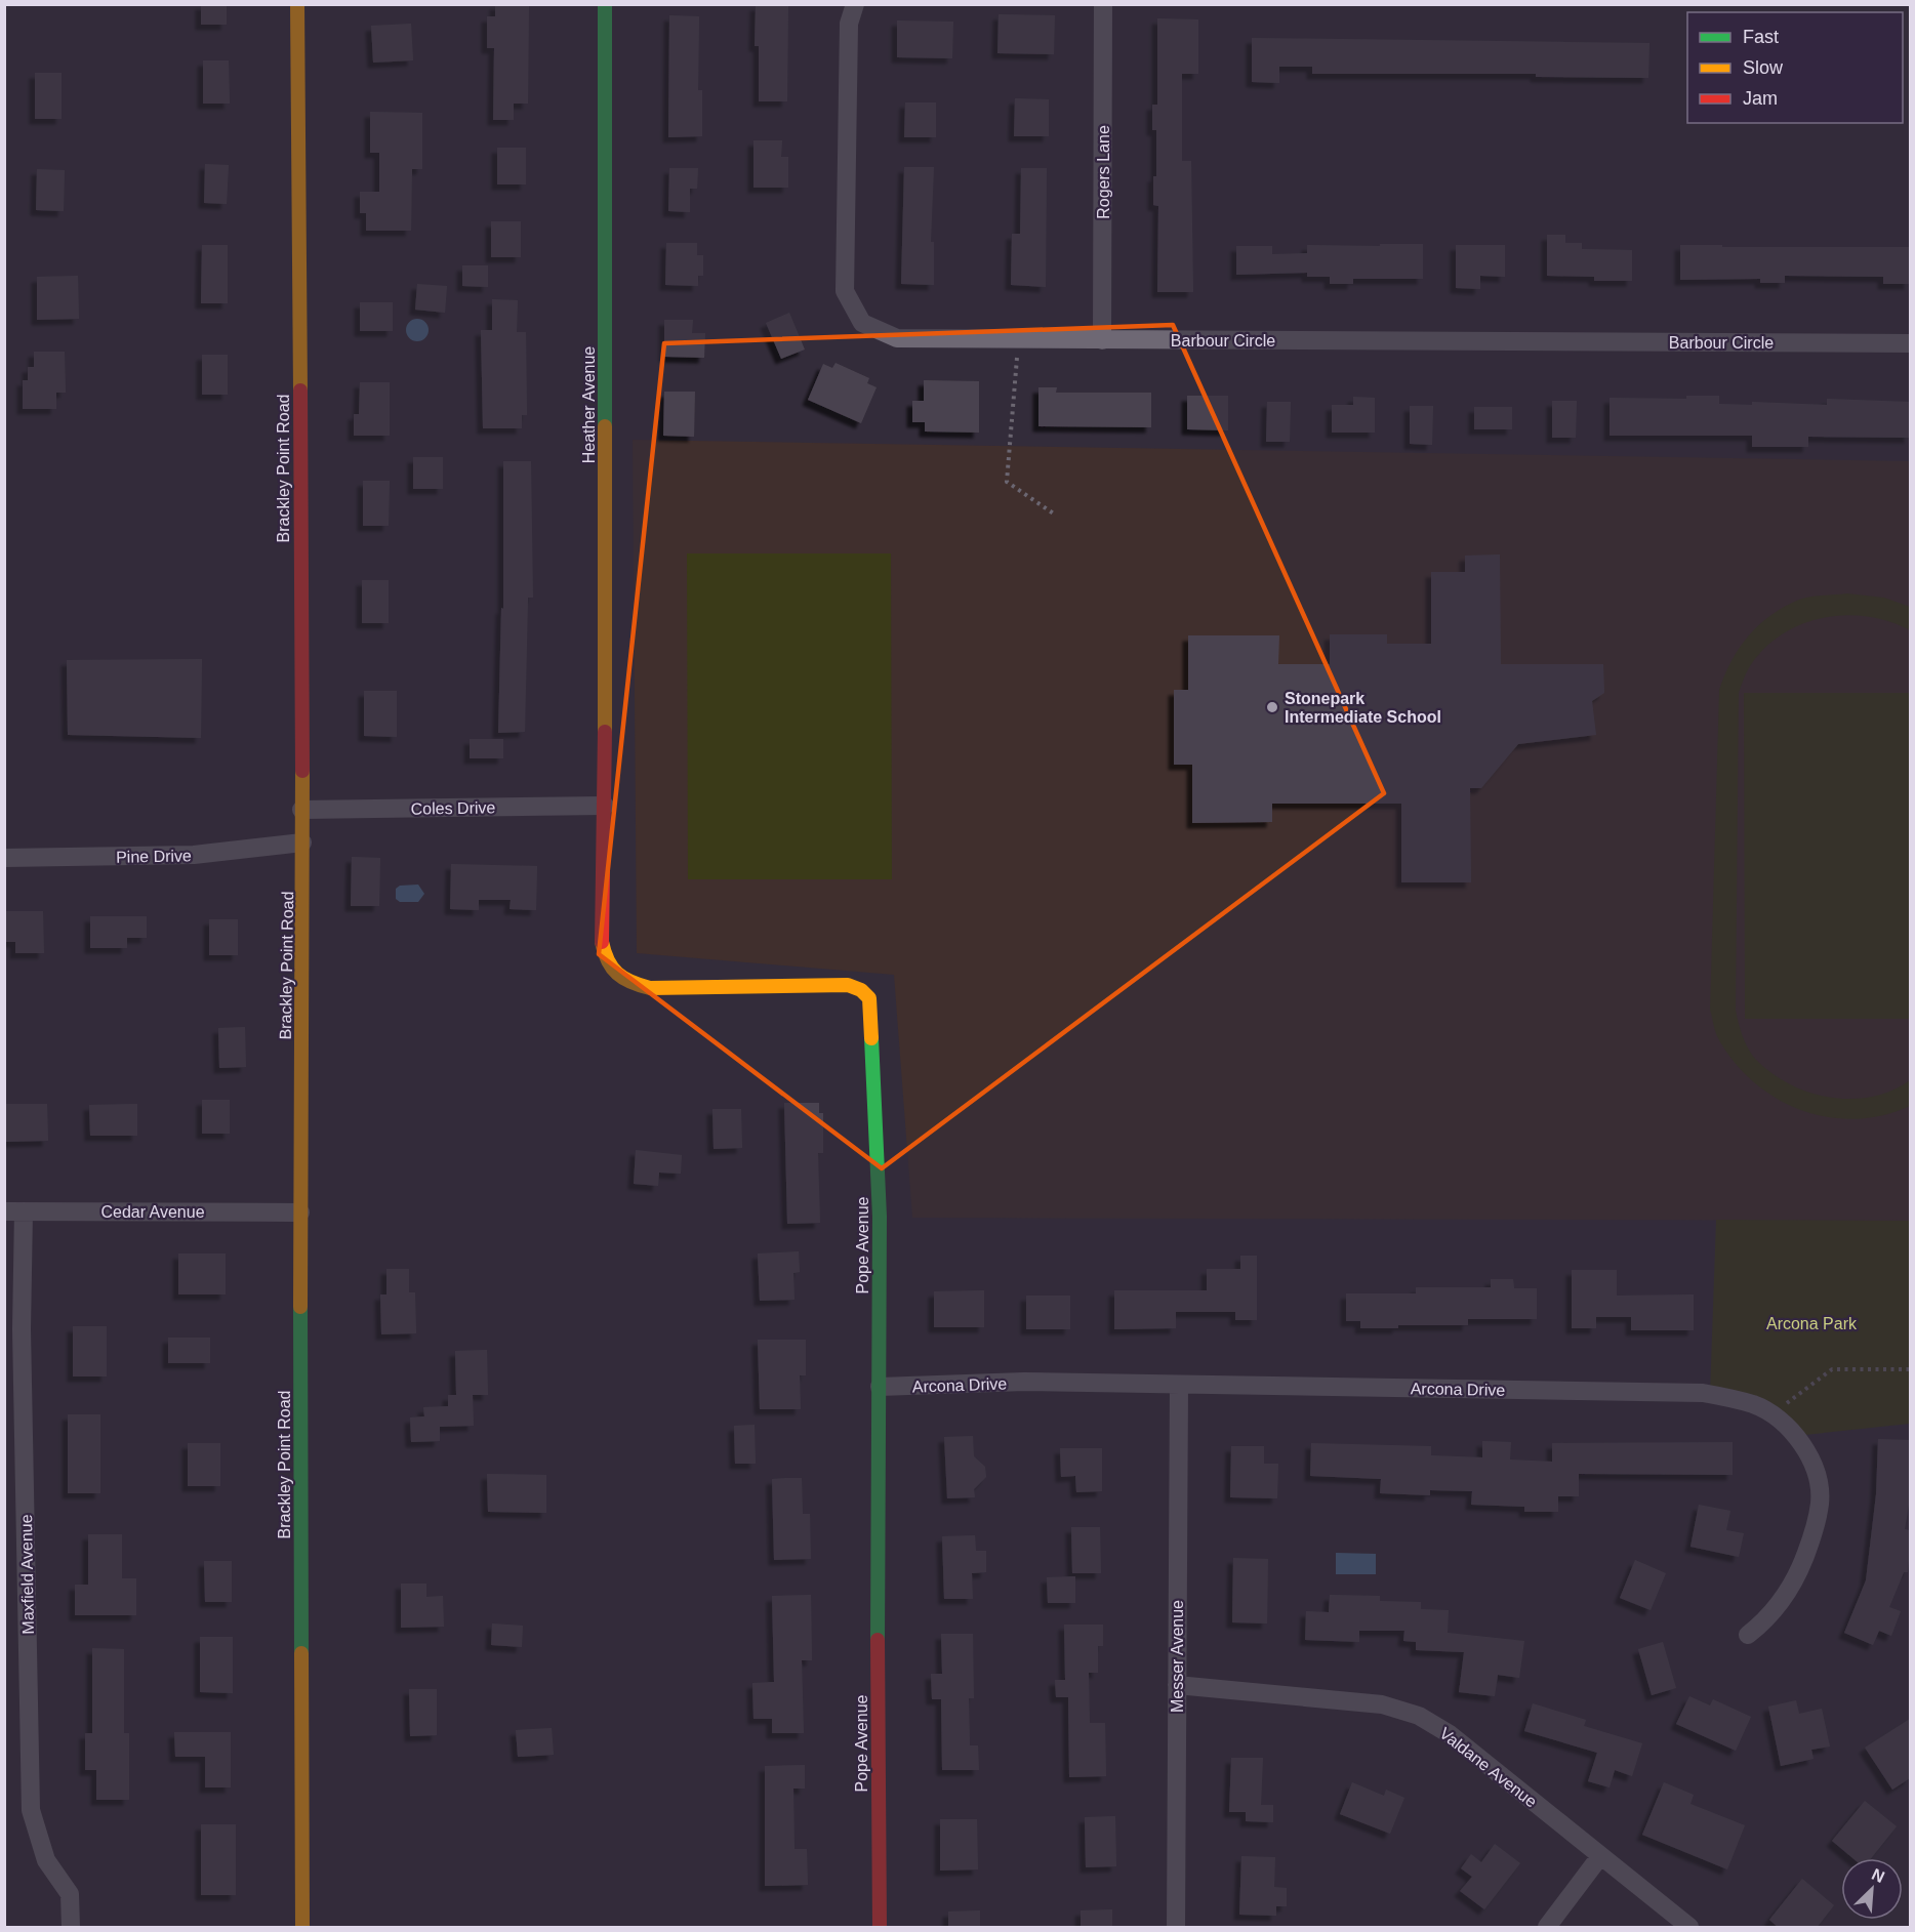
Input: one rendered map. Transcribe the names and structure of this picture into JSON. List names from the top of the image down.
{
  "streets": {
    "street": [
      "Rogers Lane",
      "Barbour Circle",
      "Heather Avenue",
      "Brackley Point Road",
      "Coles Drive",
      "Pine Drive",
      "Cedar Avenue",
      "Pope Avenue",
      "Arcona Drive",
      "Maxfield Avenue",
      "Messer Avenue",
      "Valdane Avenue"
    ]
  },
  "crossings": [
    ["Rogers Lane", "Barbour Circle"],
    ["Heather Avenue", "Coles Drive"],
    ["Heather Avenue", "Pope Avenue"],
    ["Brackley Point Road", "Coles Drive"],
    ["Brackley Point Road", "Pine Drive"],
    ["Brackley Point Road", "Cedar Avenue"],
    ["Coles Drive", "Pope Avenue"],
    ["Cedar Avenue", "Maxfield Avenue"],
    ["Pope Avenue", "Arcona Drive"],
    ["Arcona Drive", "Messer Avenue"],
    ["Messer Avenue", "Valdane Avenue"]
  ],
  "parks": ["Arcona Park"],
  "places": ["Stonepark Intermediate School"],
  "legend": ["Fast", "Slow", "Jam"],
  "north": "top right"
}
